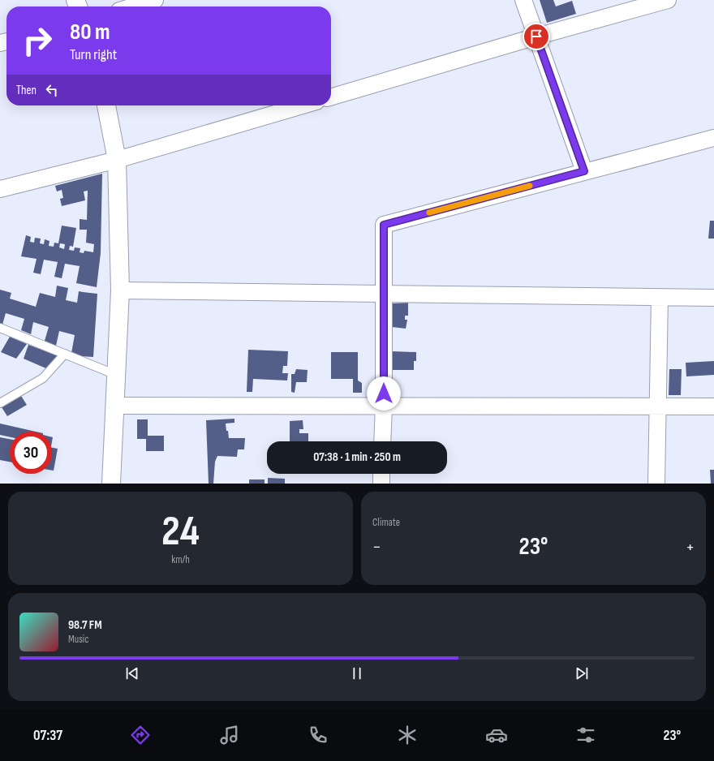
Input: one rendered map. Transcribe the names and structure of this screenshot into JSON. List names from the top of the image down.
{
  "page": {
    "turn": ["80 m", "Turn right"],
    "then": "Then",
    "limit": "30",
    "trip": "07:38 · 1 min · 250 m",
    "tile": [
      ["24", "km/h"],
      "Climate"
    ],
    "heat": ["−", "23°", "+"],
    "song": ["98.7 FM", "Music"],
    "tabs": ["07:37", "23°"]
  }
}
